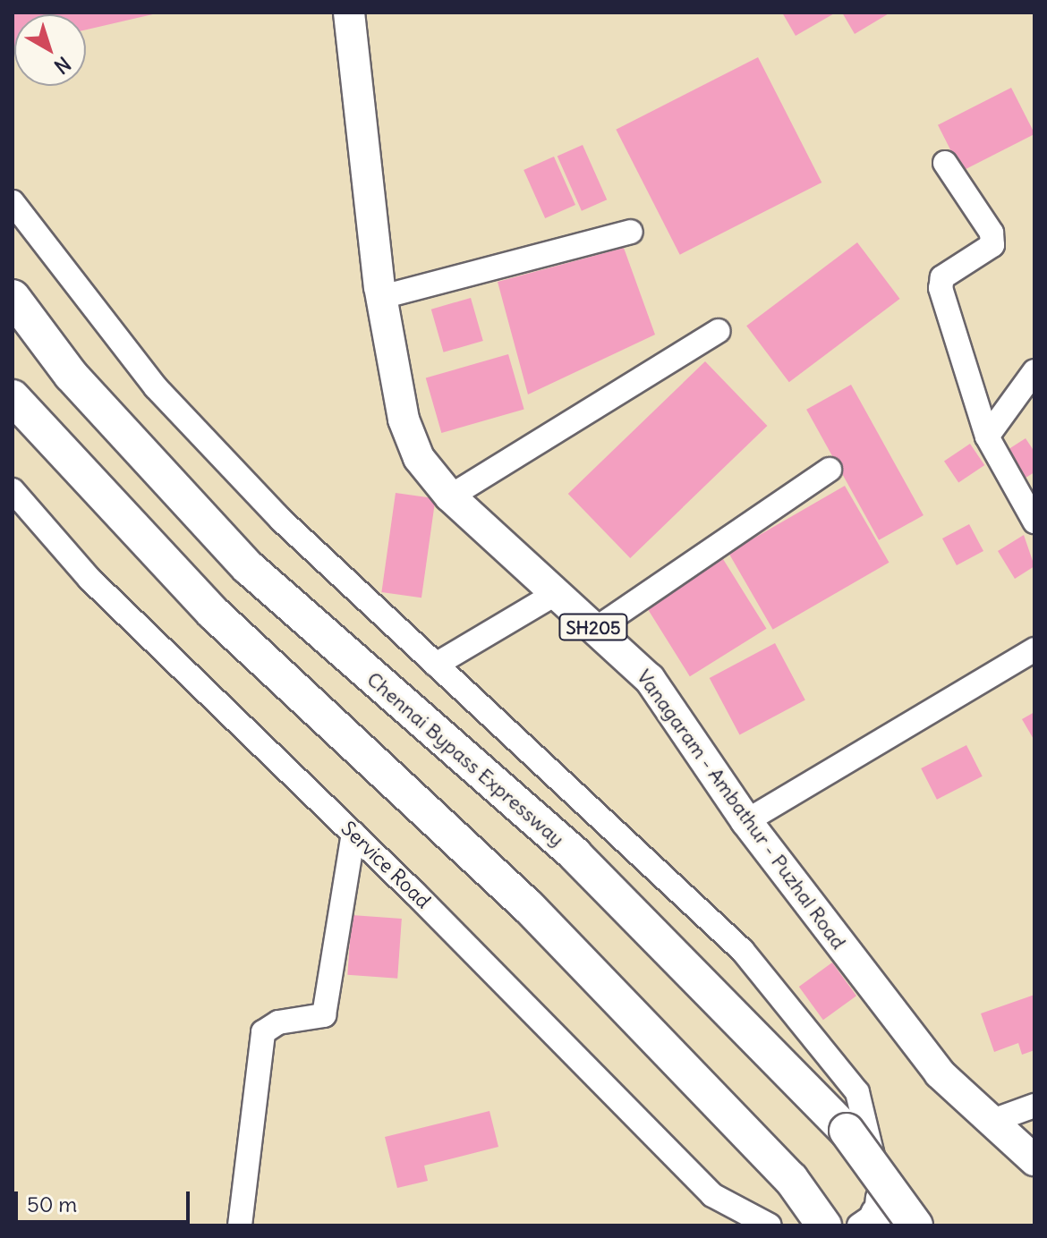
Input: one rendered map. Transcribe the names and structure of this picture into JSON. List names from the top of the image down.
{
  "streets": {
    "highway": ["Chennai Bypass Expressway"],
    "main road": ["SH205", "Vanagaram - Ambathur - Puzhal Road"],
    "street": ["Service Road"]
  },
  "scale_bar": "50 m",
  "north": "bottom right"
}
